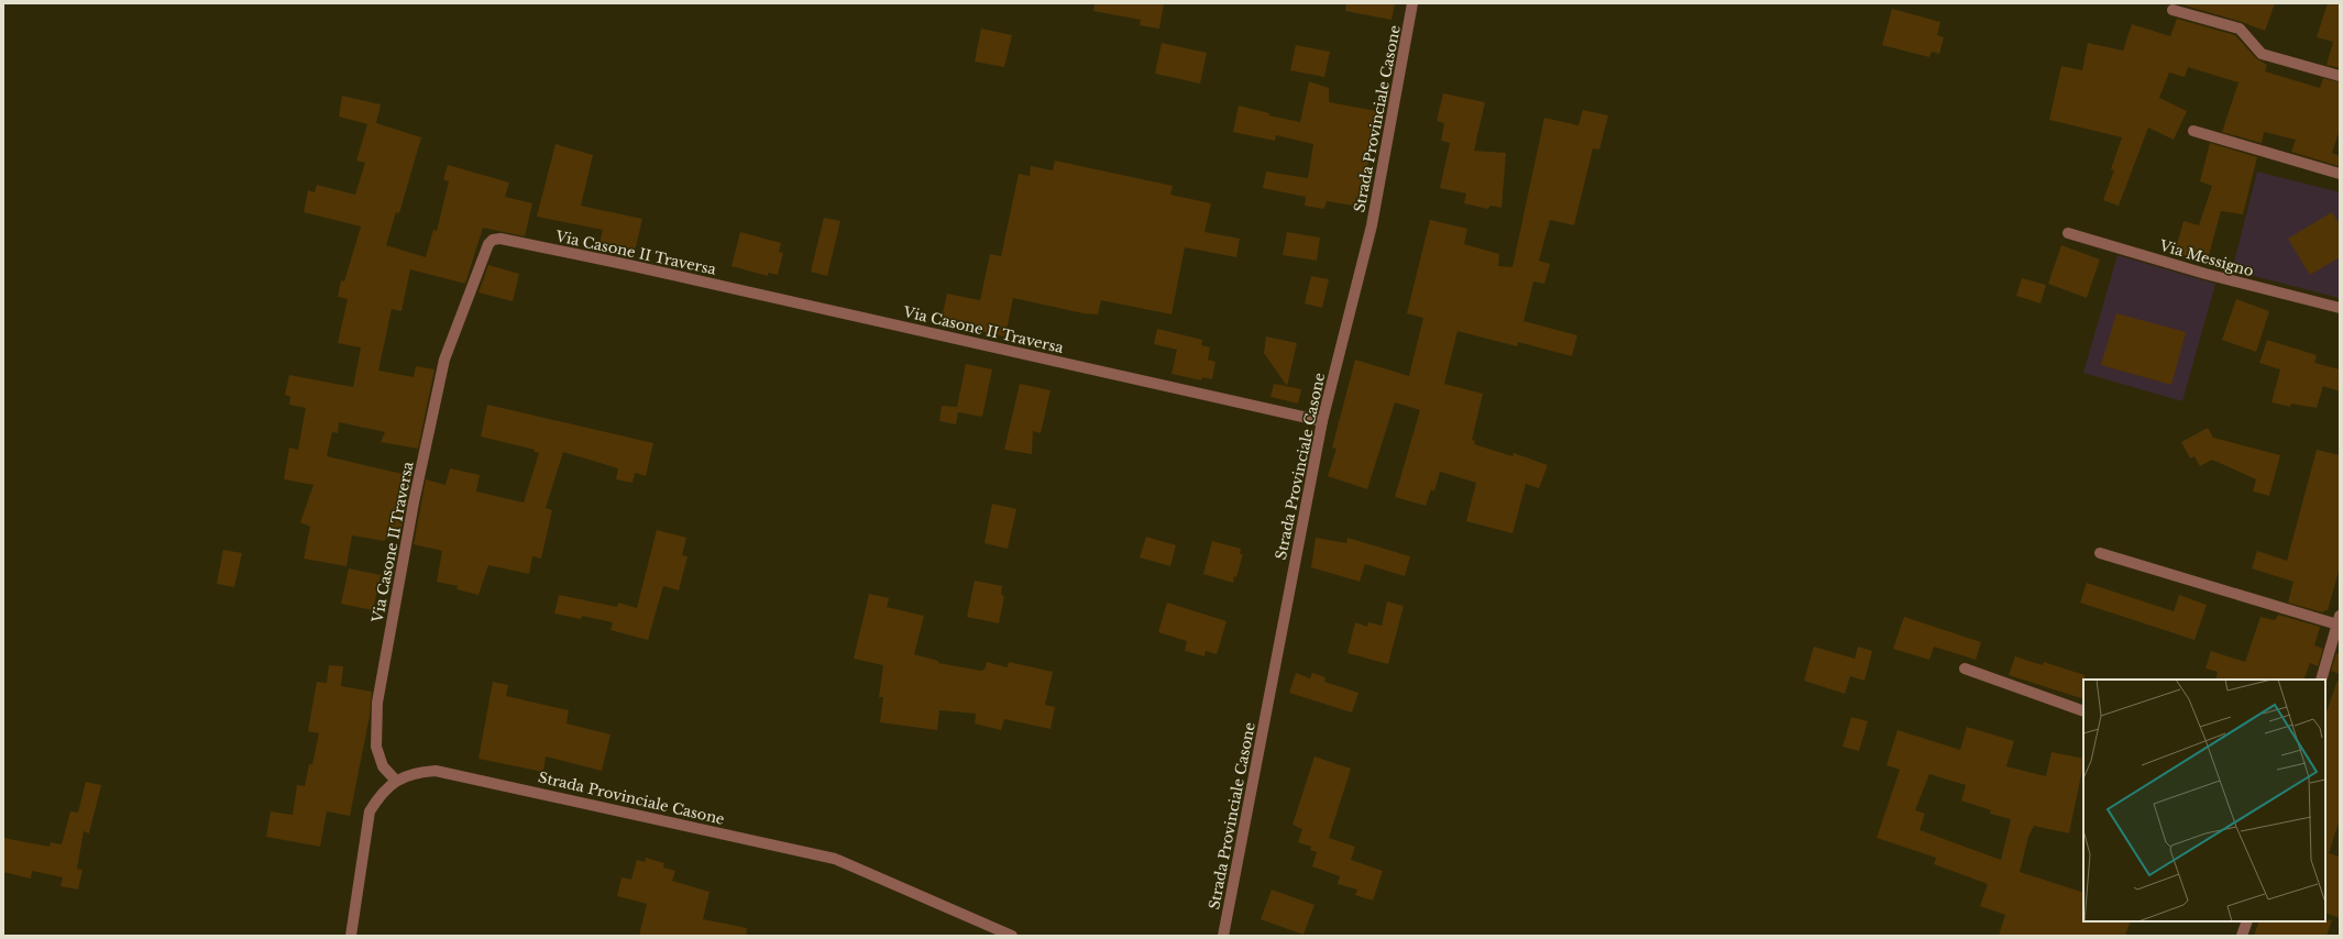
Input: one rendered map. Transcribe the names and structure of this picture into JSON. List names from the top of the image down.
{
  "streets": {
    "street": ["Strada Provinciale Casone", "Via Casone II Traversa", "Via Messigno"]
  },
  "crossings": [
    ["Strada Provinciale Casone", "Via Casone II Traversa"]
  ]
}
